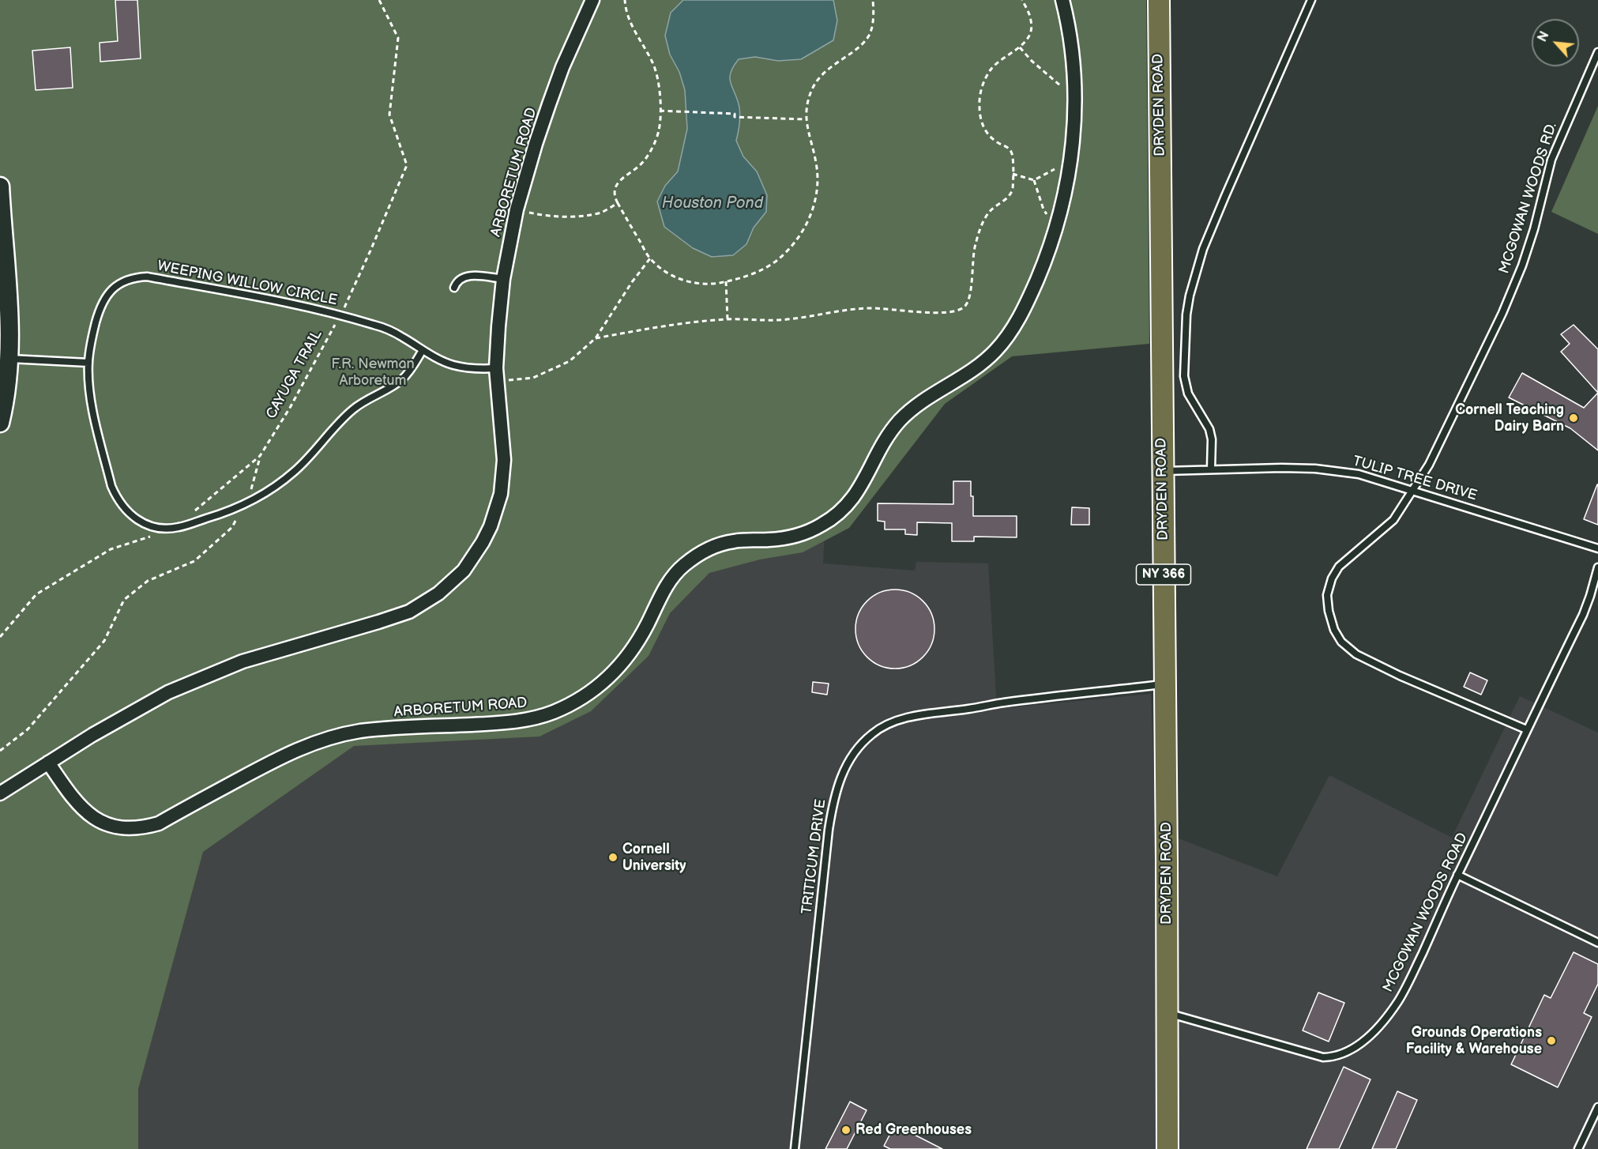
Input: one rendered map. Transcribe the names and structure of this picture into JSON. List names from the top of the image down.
{
  "streets": {
    "main road": ["DRYDEN ROAD", "NY 366"],
    "street": ["ARBORETUM ROAD"],
    "lane": [
      "MCGOWAN WOODS RD.",
      "WEEPING WILLOW CIRCLE",
      "TULIP TREE DRIVE",
      "TRITICUM DRIVE",
      "MCGOWAN WOODS ROAD"
    ],
    "path": ["CAYUGA TRAIL"]
  },
  "crossings": [
    ["DRYDEN ROAD", "TULIP TREE DRIVE"],
    ["DRYDEN ROAD", "TRITICUM DRIVE"],
    ["DRYDEN ROAD", "MCGOWAN WOODS ROAD"],
    ["ARBORETUM ROAD", "WEEPING WILLOW CIRCLE"],
    ["MCGOWAN WOODS RD.", "TULIP TREE DRIVE"],
    ["MCGOWAN WOODS RD.", "MCGOWAN WOODS ROAD"],
    ["WEEPING WILLOW CIRCLE", "CAYUGA TRAIL"]
  ],
  "water": ["Houston Pond"],
  "parks": ["F.R. Newman Arboretum"],
  "places": [
    "Cornell Teaching Dairy Barn",
    "Cornell University",
    "Grounds Operations Facility & Warehouse",
    "Red Greenhouses"
  ],
  "north": "top left"
}
